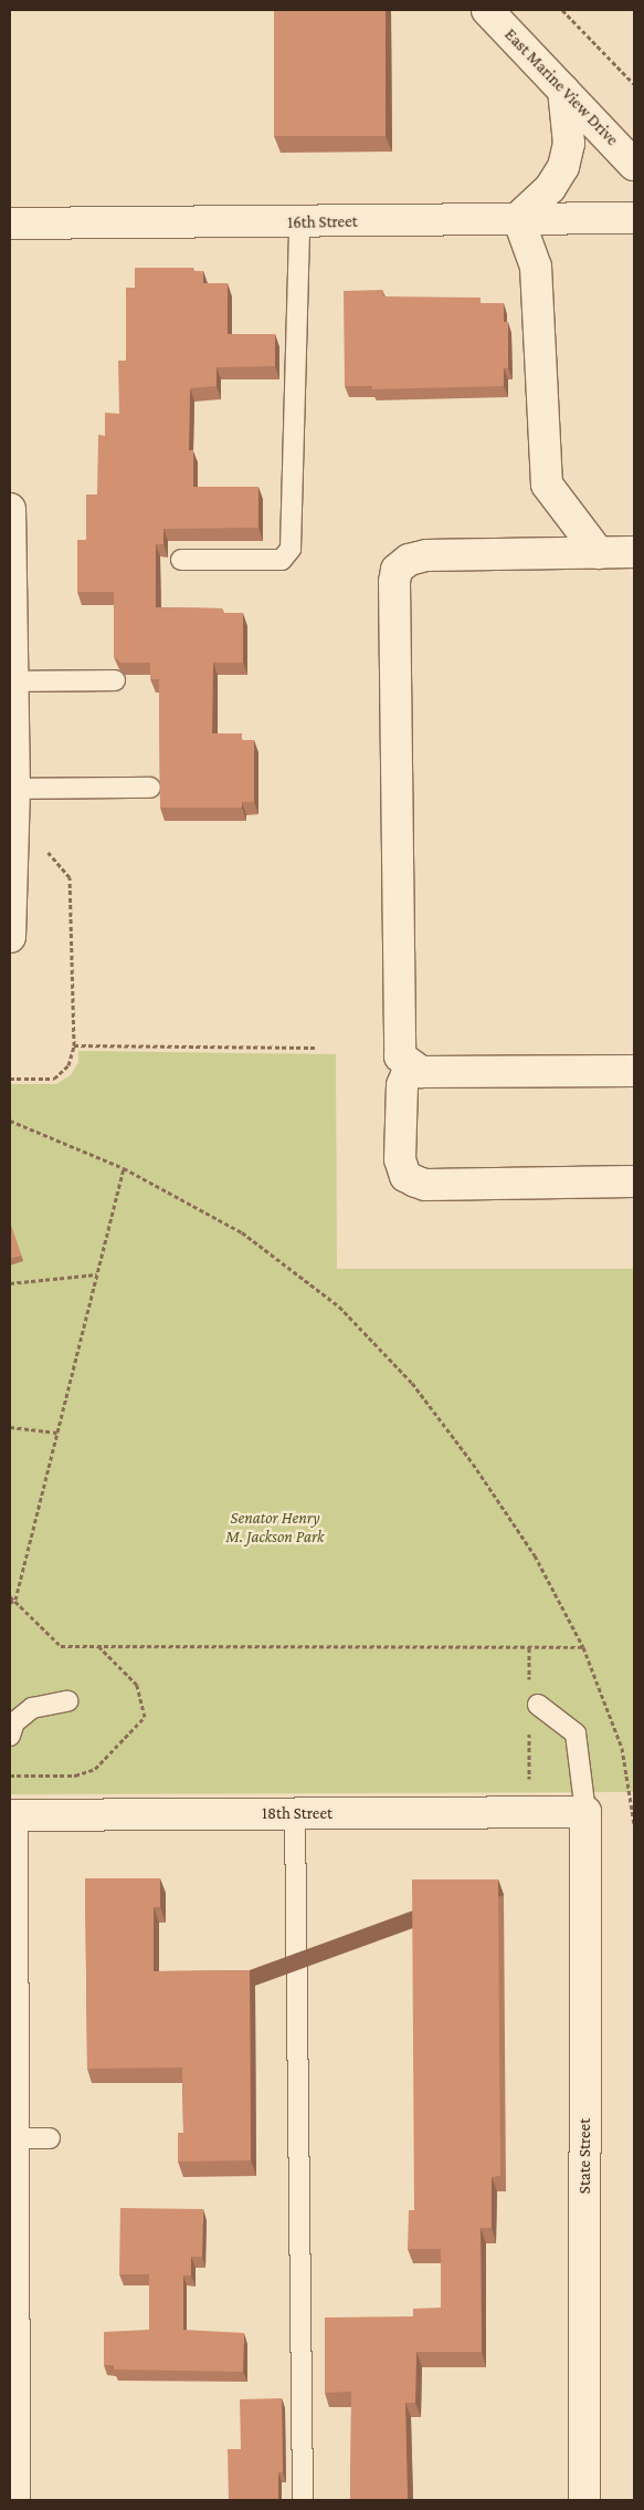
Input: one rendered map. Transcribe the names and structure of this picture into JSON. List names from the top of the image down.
{
  "streets": {
    "street": [
      "East Marine View Drive",
      "16th Street",
      "18th Street",
      "State Street"
    ]
  },
  "crossings": [
    ["18th Street", "State Street"]
  ],
  "parks": ["Senator Henry M. Jackson Park"]
}
